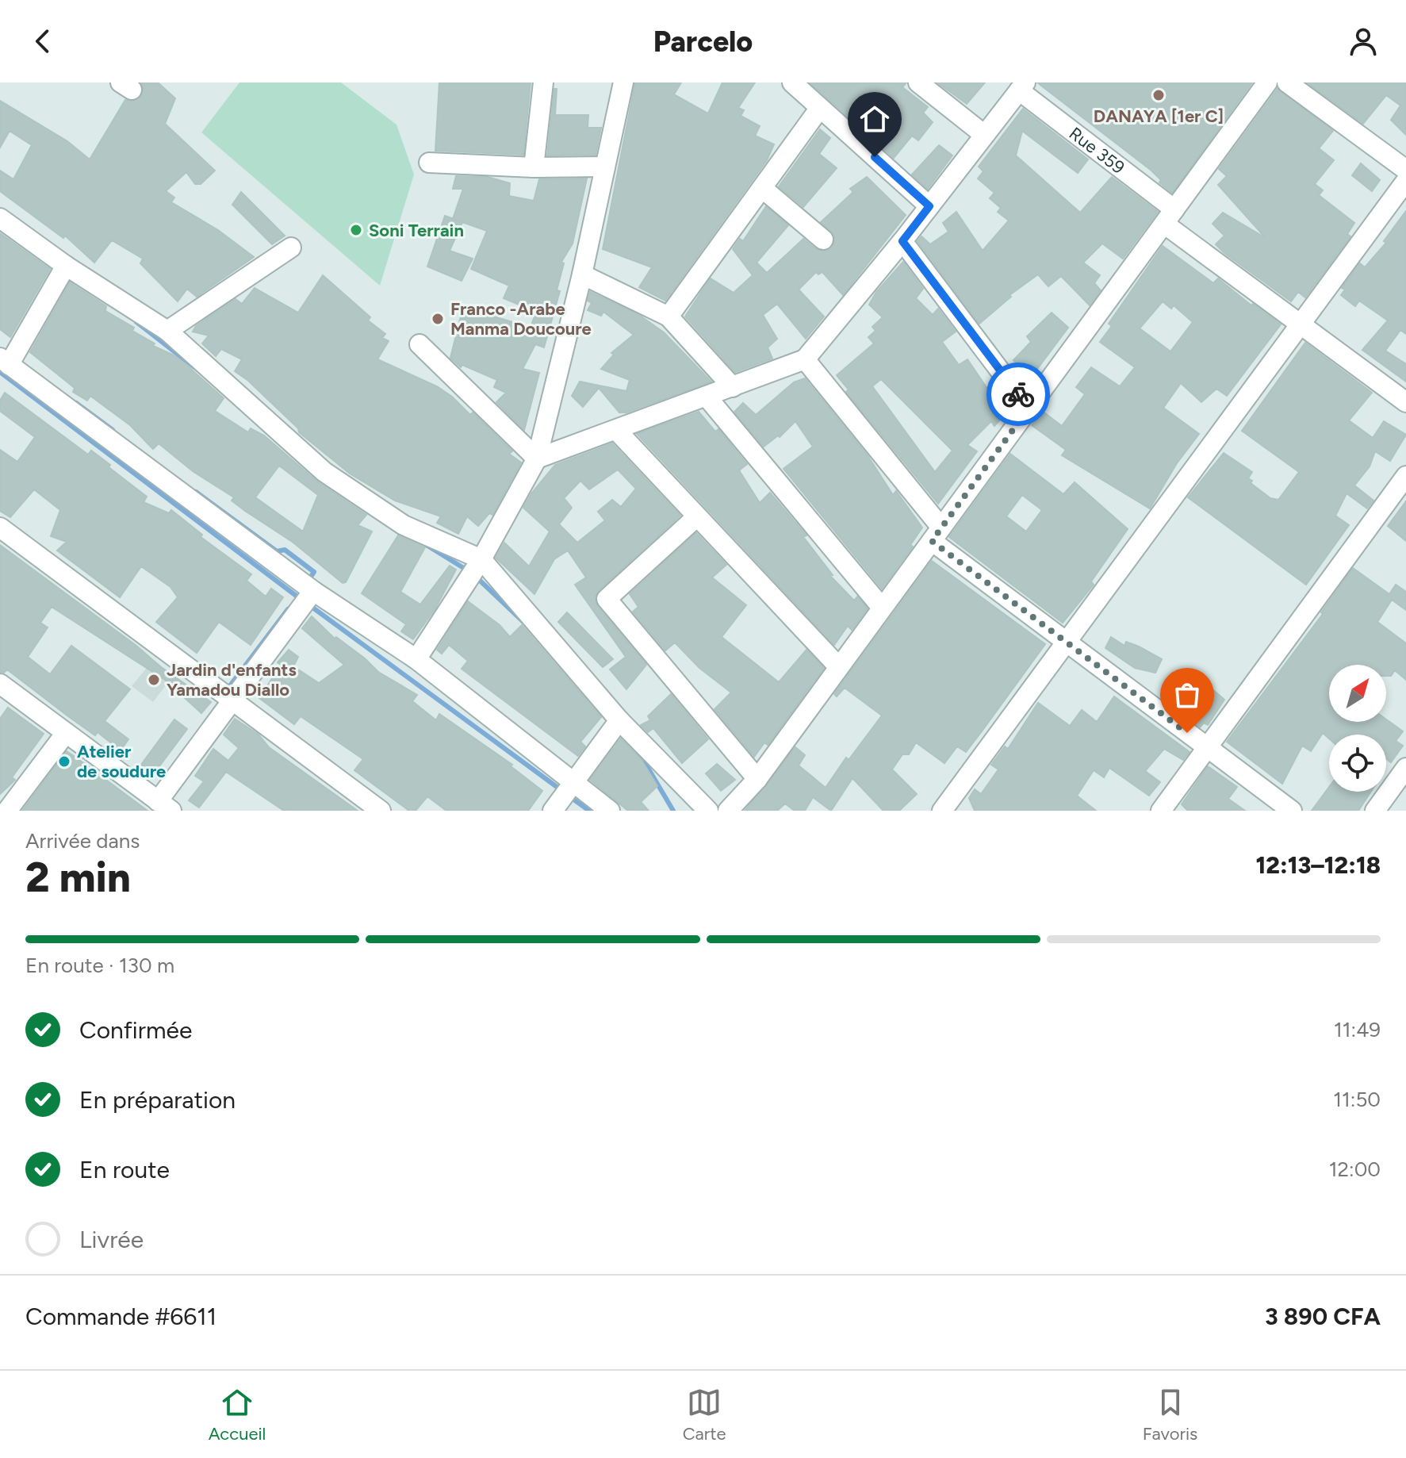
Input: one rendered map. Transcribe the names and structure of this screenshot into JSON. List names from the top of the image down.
{
  "streets": {
    "street": ["Rue 359"]
  },
  "places": [
    "DANAYA [1er C]",
    "Soni Terrain",
    "Franco -Arabe Manma Doucoure",
    "Jardin d'enfants Yamadou Diallo",
    "Atelier de soudure"
  ],
  "north": "top right",
  "page": {
    "header": "Parcelo",
    "heading": ["2 min", "Arrivée dans", "12:13–12:18"],
    "panel": ["Commande #6611", "3 890 CFA"],
    "bar": "En route · 130 m",
    "list": [
      ["Confirmée", "11:49"],
      ["En préparation", "11:50"],
      ["En route", "12:00"],
      "Livrée"
    ],
    "tabs": ["Accueil", "Carte", "Favoris"]
  }
}
